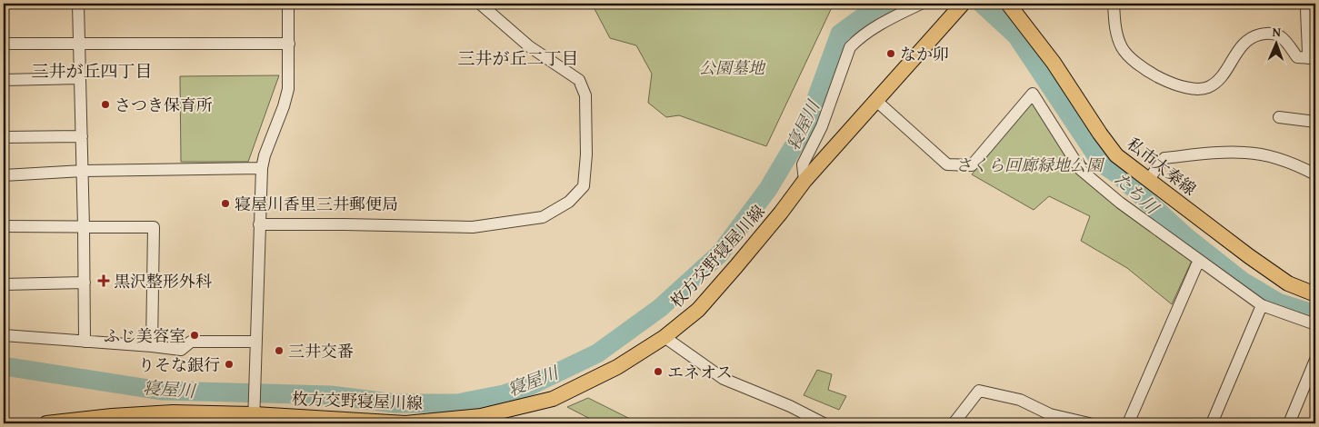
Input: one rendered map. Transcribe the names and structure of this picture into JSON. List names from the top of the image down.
{
  "streets": {
    "main road": ["私市太秦線", "枚方交野寝屋川線"]
  },
  "districts": ["三井が丘二丁目", "三井が丘四丁目"],
  "water": ["寝屋川", "たち川"],
  "parks": ["公園墓地", "さくら回廊緑地公園"],
  "places": {
    "other": [
      "なか卯",
      "さつき保育所",
      "寝屋川香里三井郵便局",
      "ふじ美容室",
      "三井交番",
      "りそな銀行",
      "エネオス"
    ],
    "health": ["黒沢整形外科"]
  },
  "north": "top"
}
